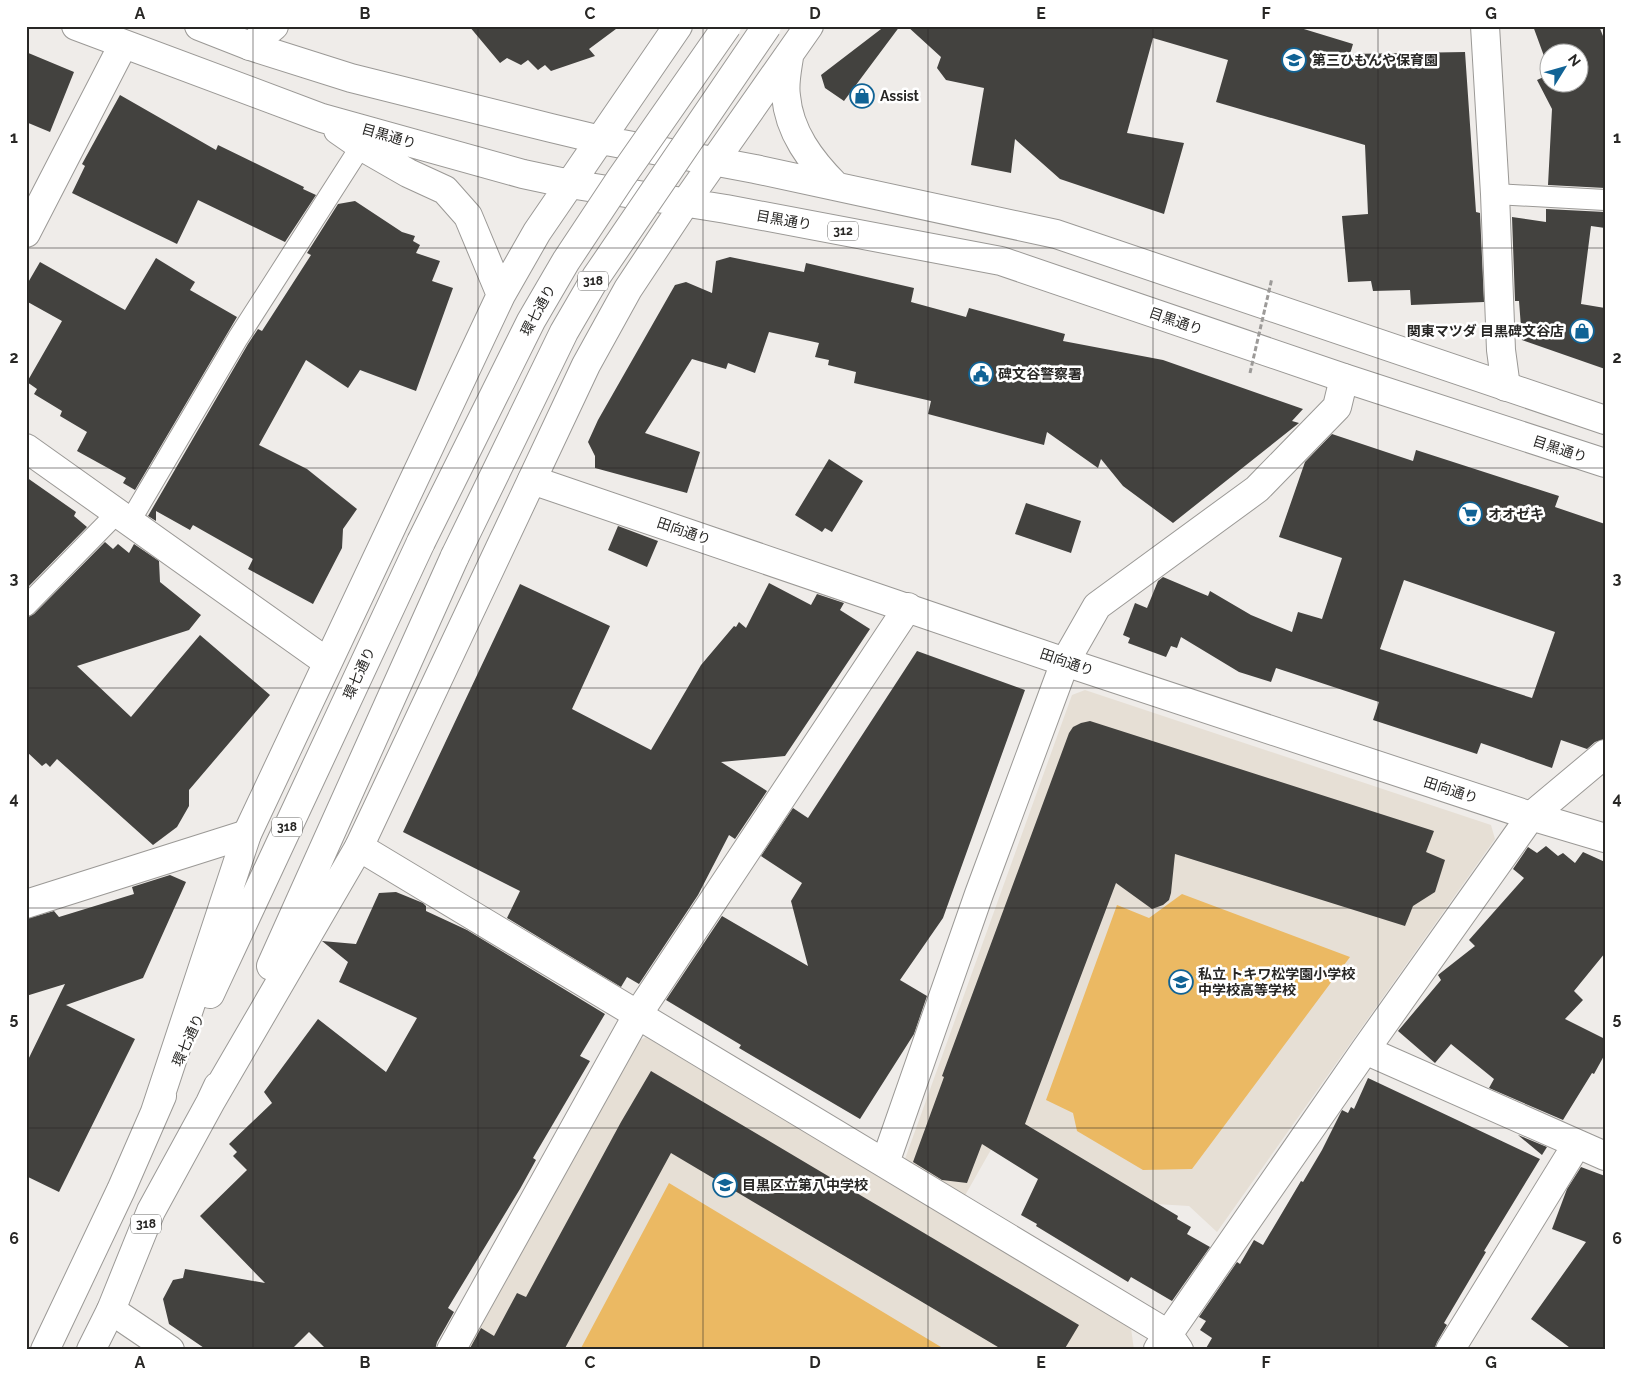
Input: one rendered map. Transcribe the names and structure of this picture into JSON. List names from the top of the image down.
{
  "streets": {
    "main road": [
      "目黒通り",
      "312",
      "318",
      "環七通り",
      "田向通り"
    ]
  },
  "places": {
    "school or university": ["第三ひもんや保育園", "私立 トキワ松学園小学校 中学校高等学校", "目黒区立第八中学校"],
    "shop": ["Assist", "関東マツダ 目黒碑文谷店"],
    "public building": ["碑文谷警察署"],
    "supermarket": ["オオゼキ"]
  },
  "north": "top right",
  "grid": {
    "columns": [
      "A",
      "B",
      "C",
      "D",
      "E",
      "F",
      "G"
    ],
    "rows": [
      "1",
      "2",
      "3",
      "4",
      "5",
      "6"
    ]
  }
}
